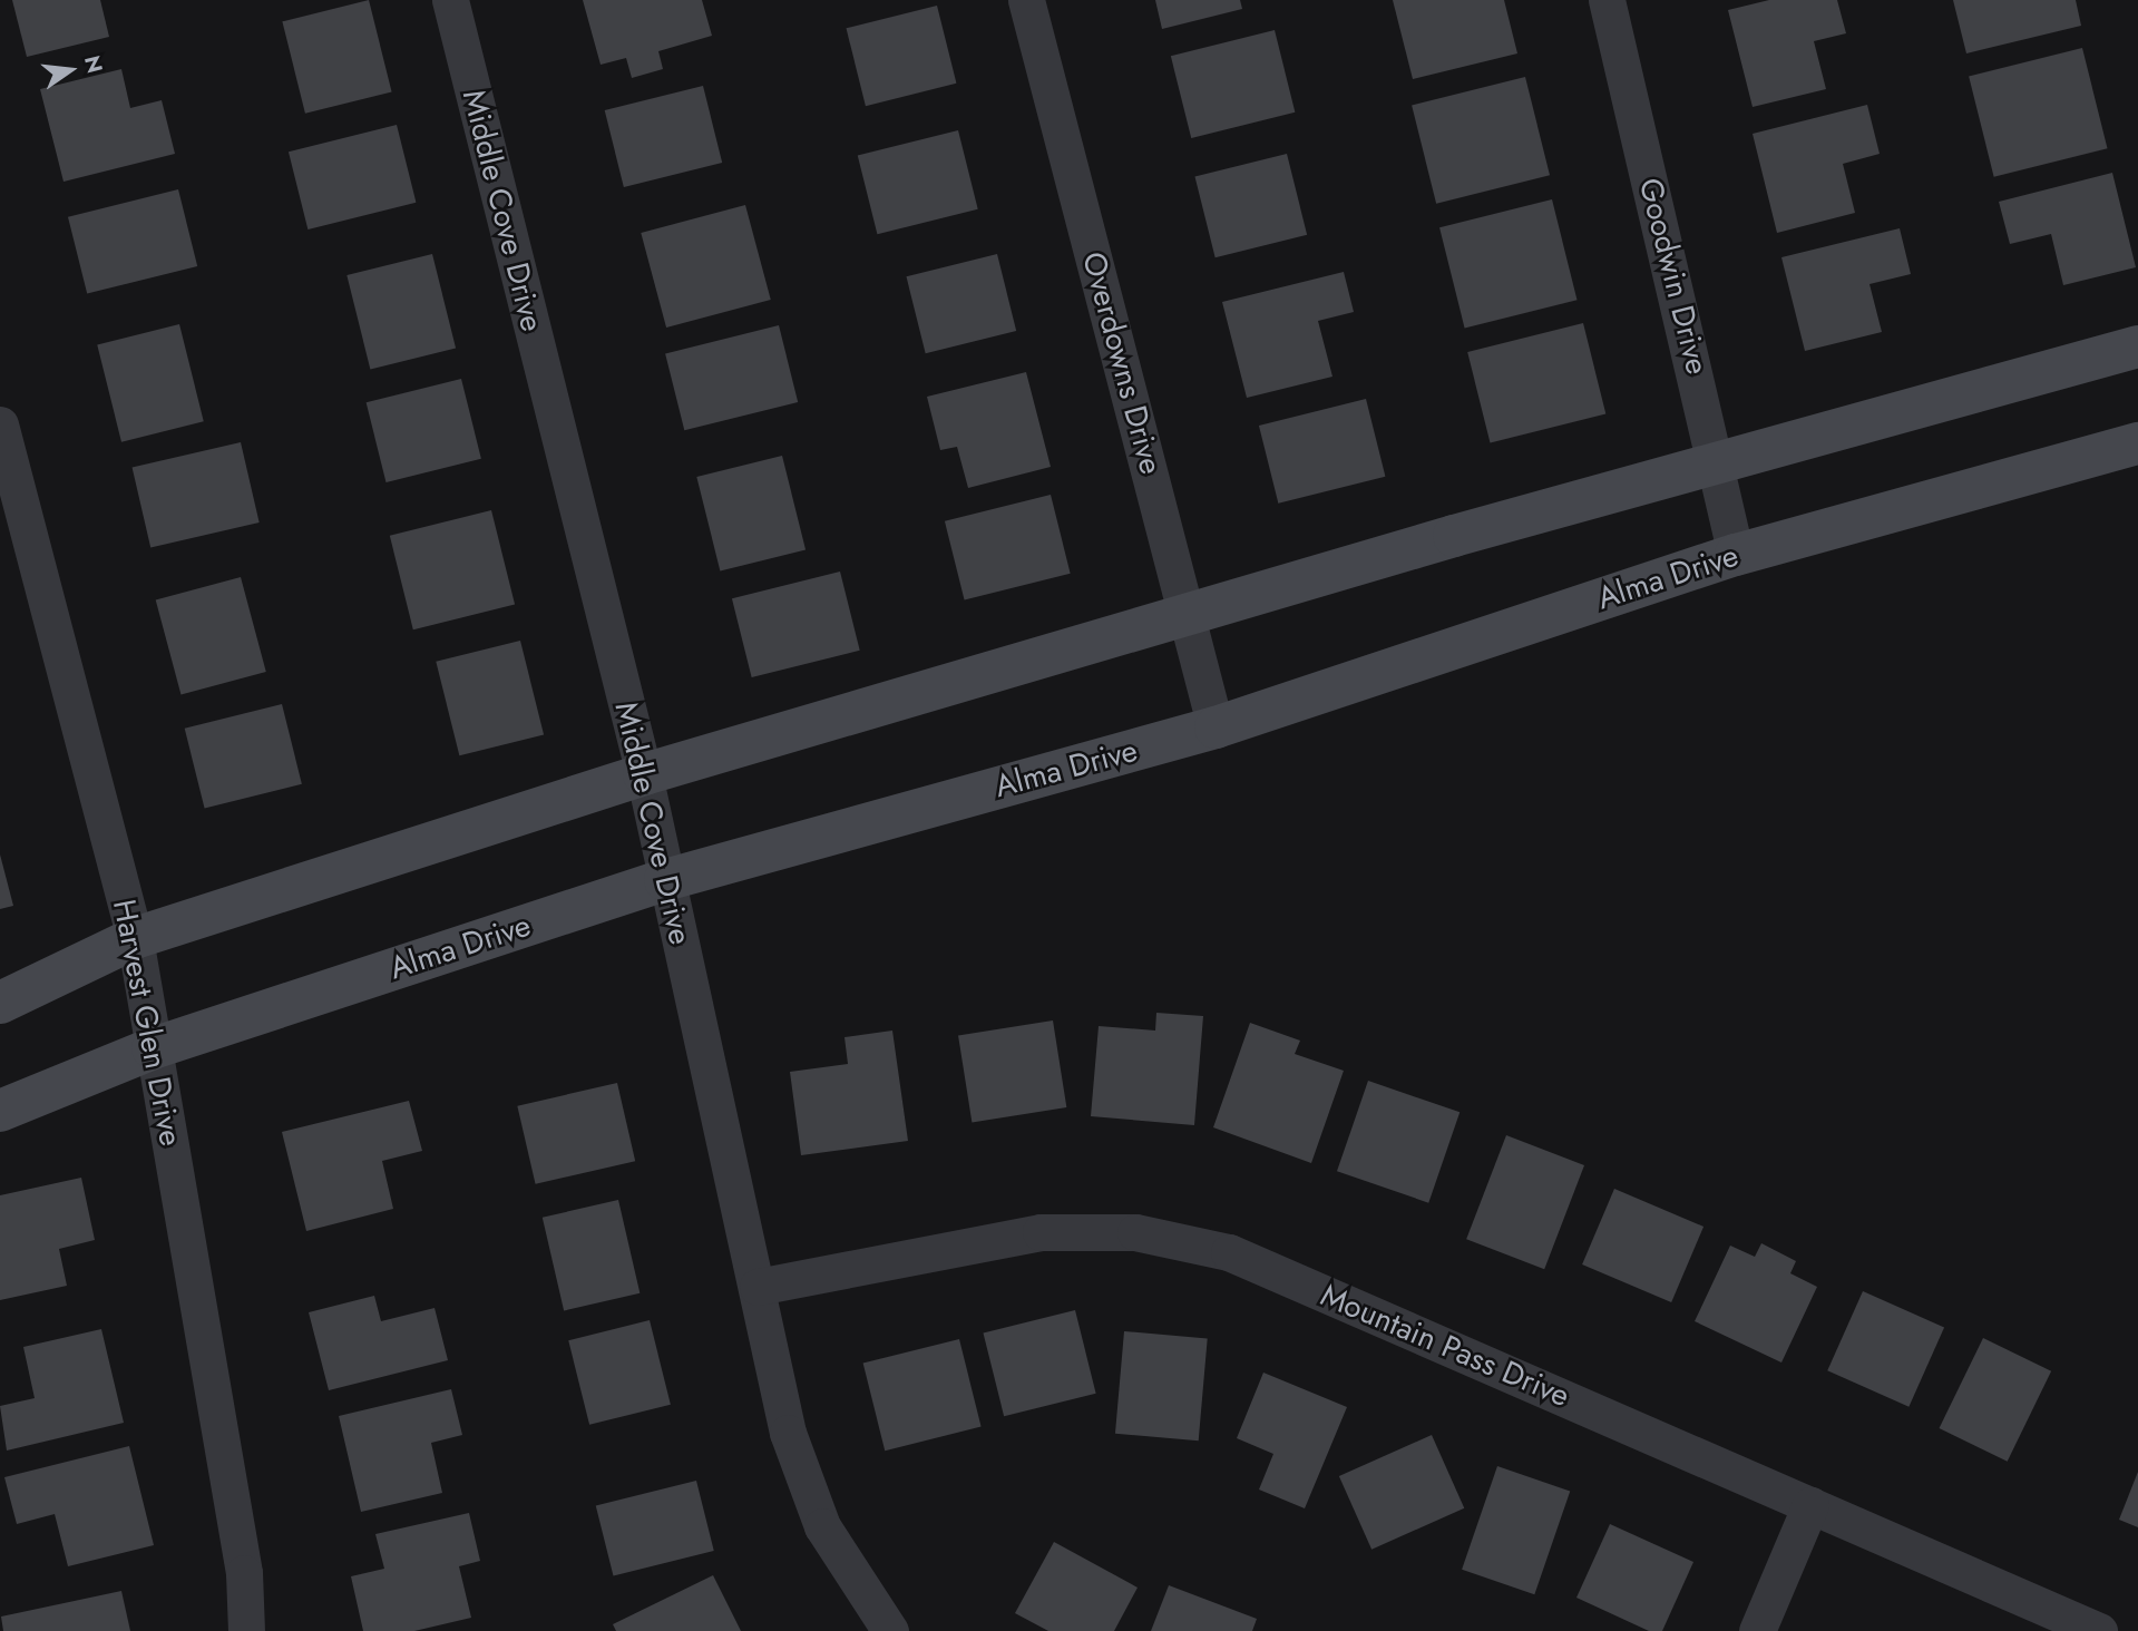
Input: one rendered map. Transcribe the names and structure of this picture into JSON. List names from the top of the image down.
{
  "streets": {
    "main road": ["Alma Drive"],
    "street": [
      "Middle Cove Drive",
      "Goodwin Drive",
      "Overdowns Drive",
      "Harvest Glen Drive",
      "Mountain Pass Drive"
    ]
  },
  "crossings": [
    ["Middle Cove Drive", "Alma Drive"],
    ["Middle Cove Drive", "Mountain Pass Drive"],
    ["Goodwin Drive", "Alma Drive"],
    ["Overdowns Drive", "Alma Drive"],
    ["Alma Drive", "Harvest Glen Drive"]
  ],
  "north": "right"
}
